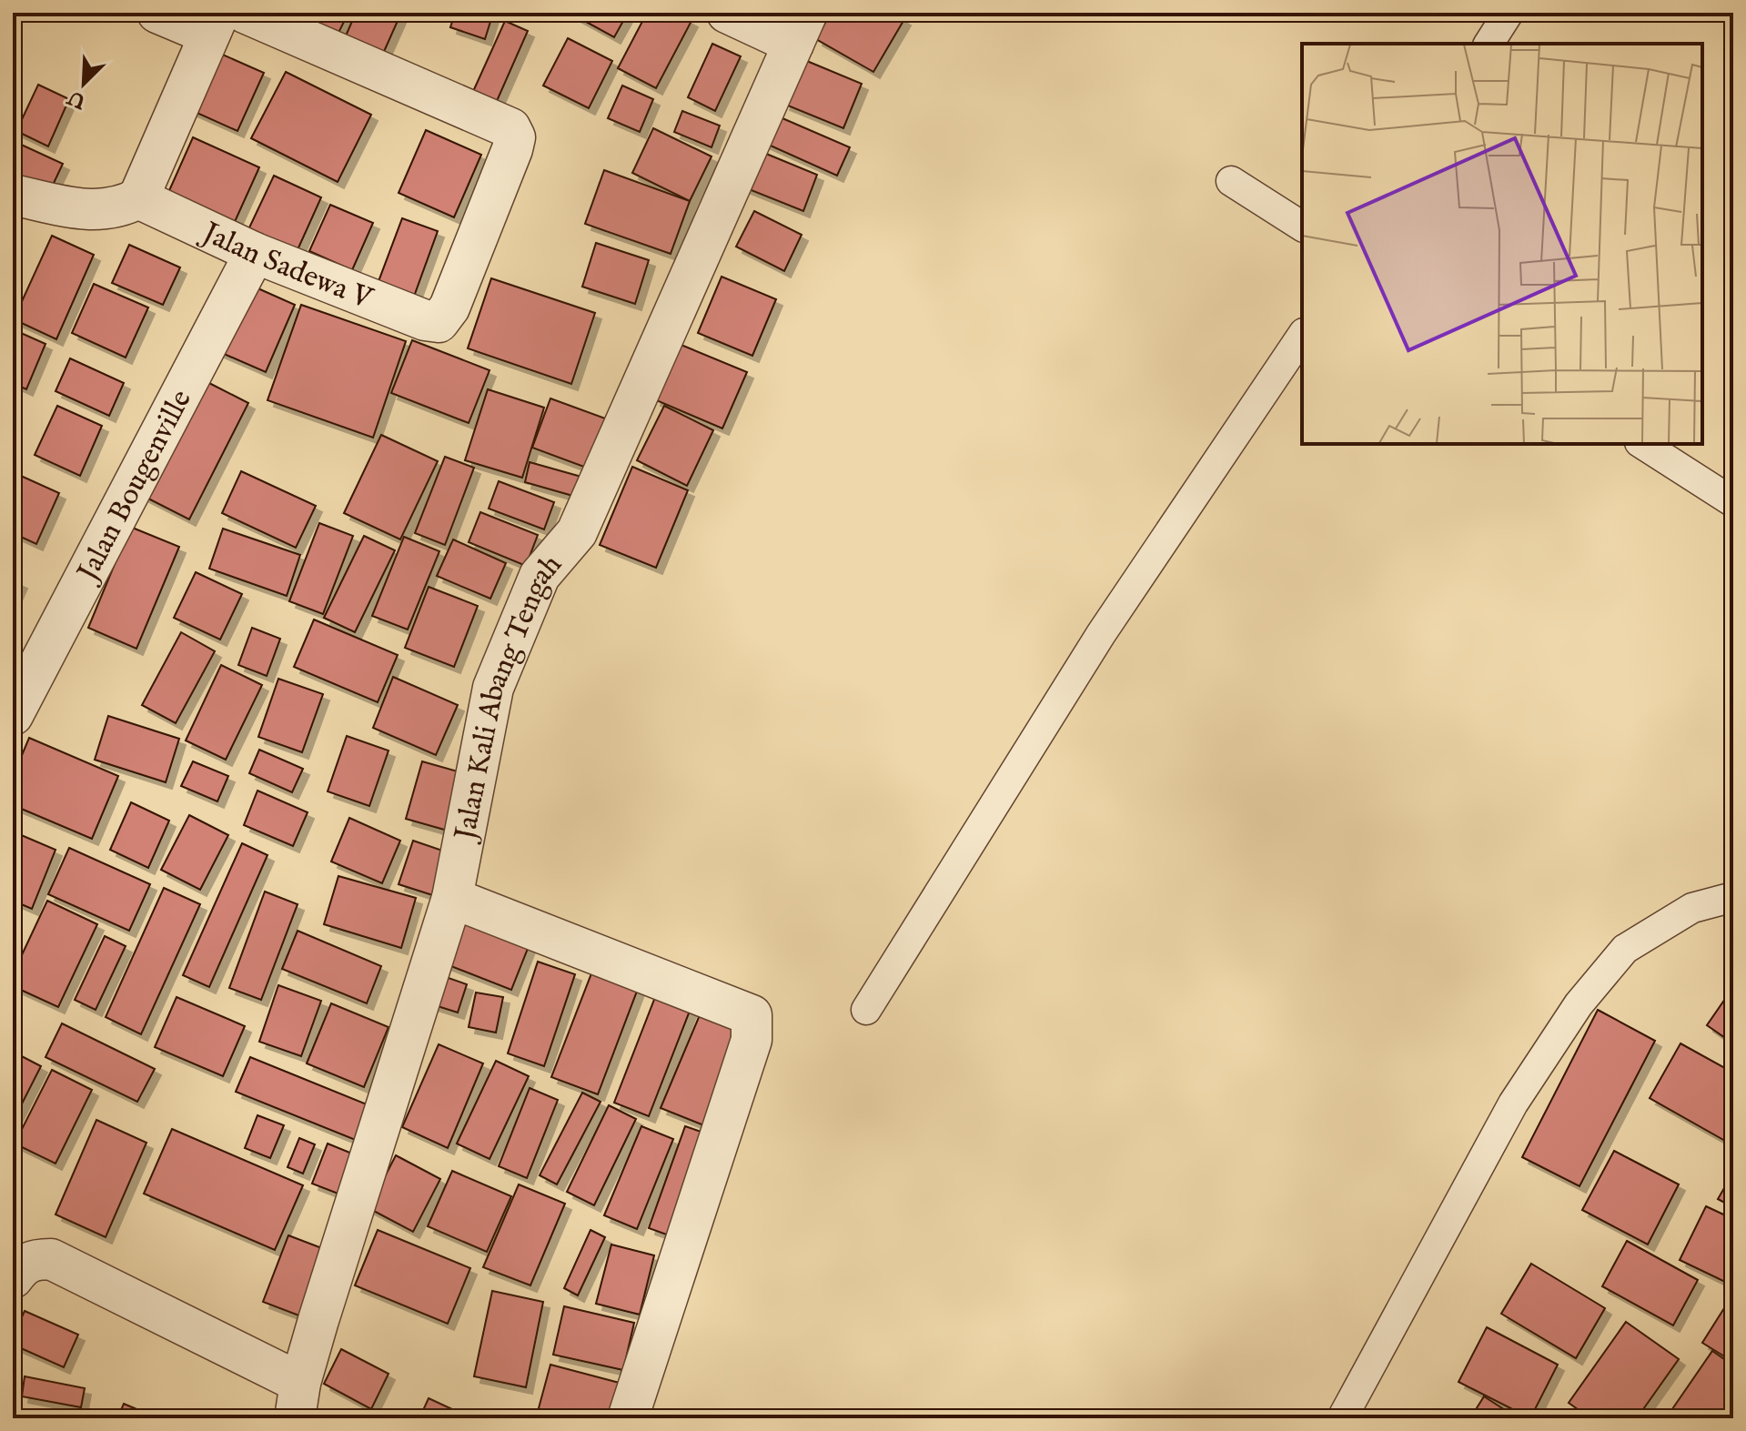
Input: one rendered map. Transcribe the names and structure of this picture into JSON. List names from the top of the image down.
{
  "streets": {
    "street": ["Jalan Sadewa V", "Jalan Bougenville", "Jalan Kali Abang Tengah"]
  },
  "crossings": [
    ["Jalan Sadewa V", "Jalan Bougenville"]
  ],
  "north": "bottom left"
}
